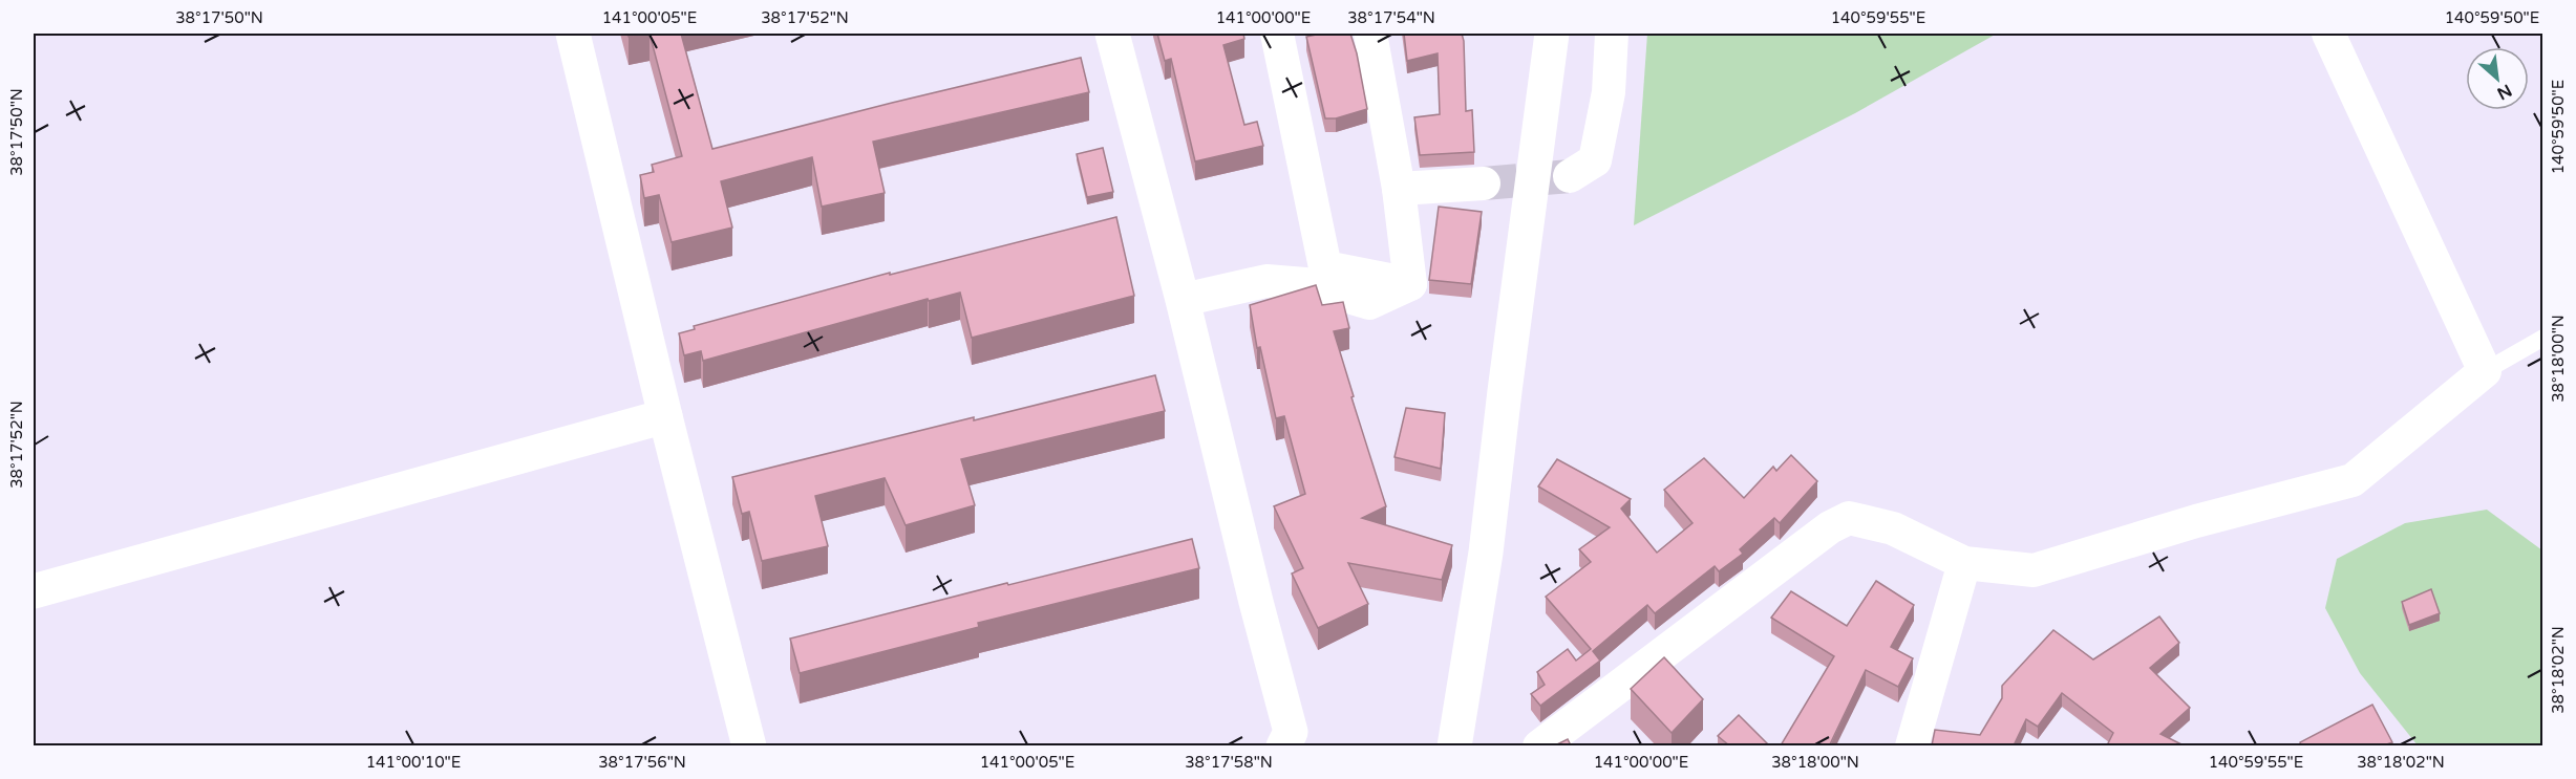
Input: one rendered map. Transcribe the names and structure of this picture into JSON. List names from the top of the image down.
{
  "north": "bottom right",
  "coordinates": [
    "38°17'50\"N",
    "141°00'05\"E",
    "38°17'52\"N",
    "141°00'00\"E",
    "38°17'54\"N",
    "140°59'55\"E",
    "140°59'50\"E",
    "38°18'00\"N",
    "38°18'02\"N",
    "141°00'10\"E",
    "38°17'56\"N",
    "38°17'58\"N"
  ]
}
